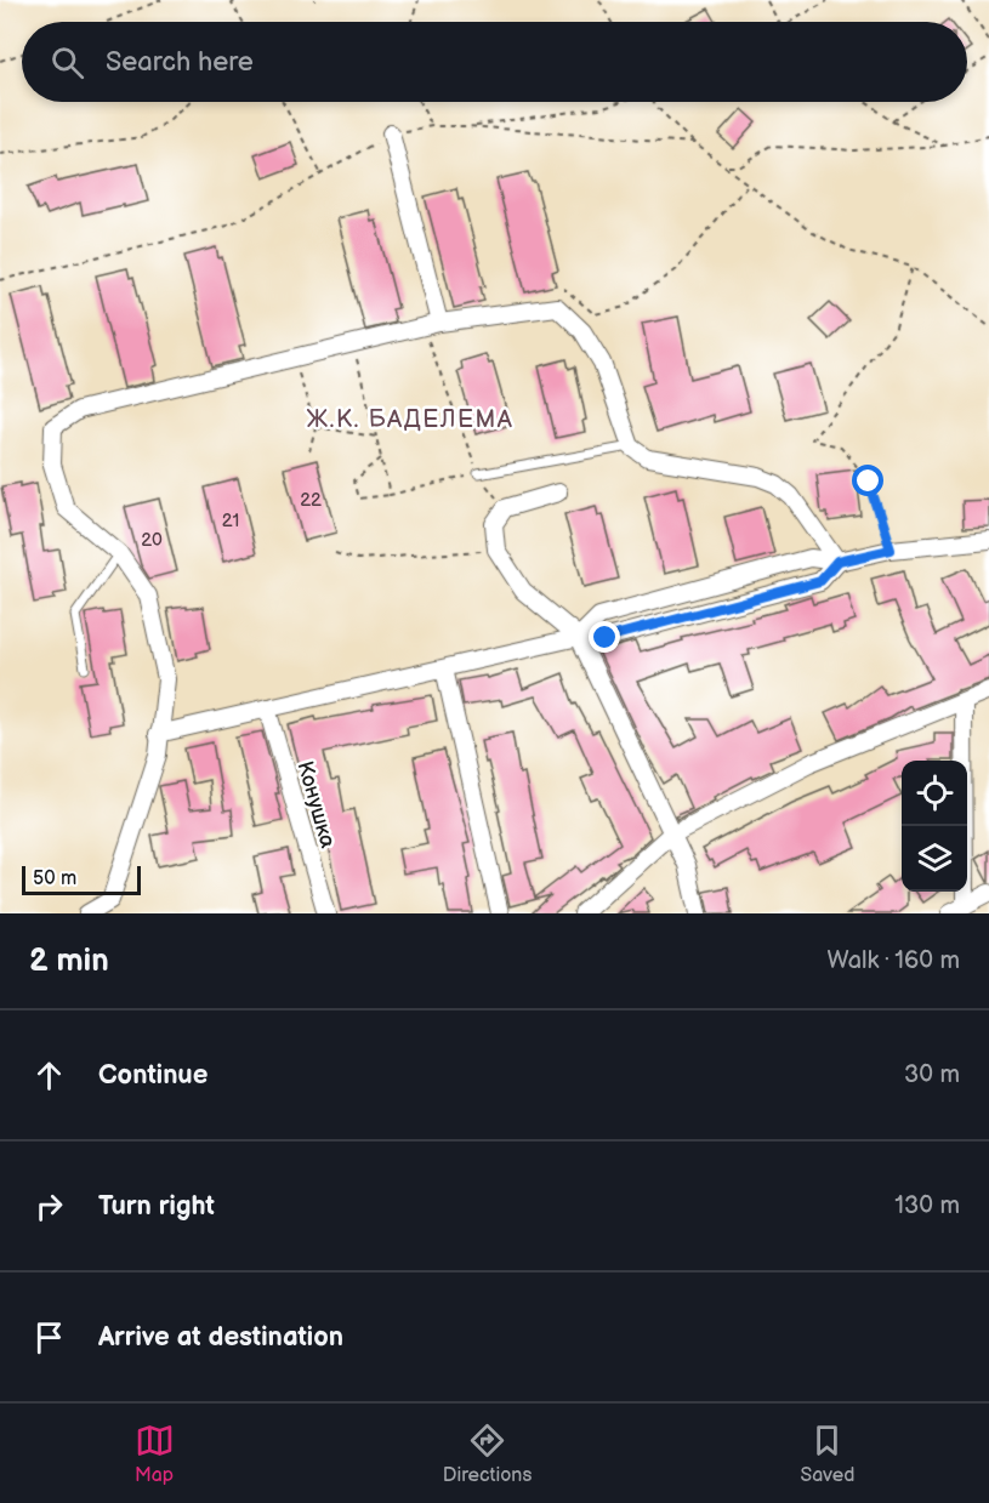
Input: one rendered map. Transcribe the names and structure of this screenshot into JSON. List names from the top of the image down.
{
  "streets": {
    "street": ["Конушка"]
  },
  "districts": ["Ж.К. БАДЕЛЕМА"],
  "house_numbers": ["22", "21", "20"],
  "scale_bar": "50 m",
  "page": {
    "search": "Search here",
    "scale": "50 m",
    "heading": ["2 min", "Walk · 160 m"],
    "list": [
      ["Continue", "30 m"],
      ["Turn right", "130 m"],
      "Arrive at destination"
    ],
    "nav": ["Map", "Directions", "Saved"]
  }
}
